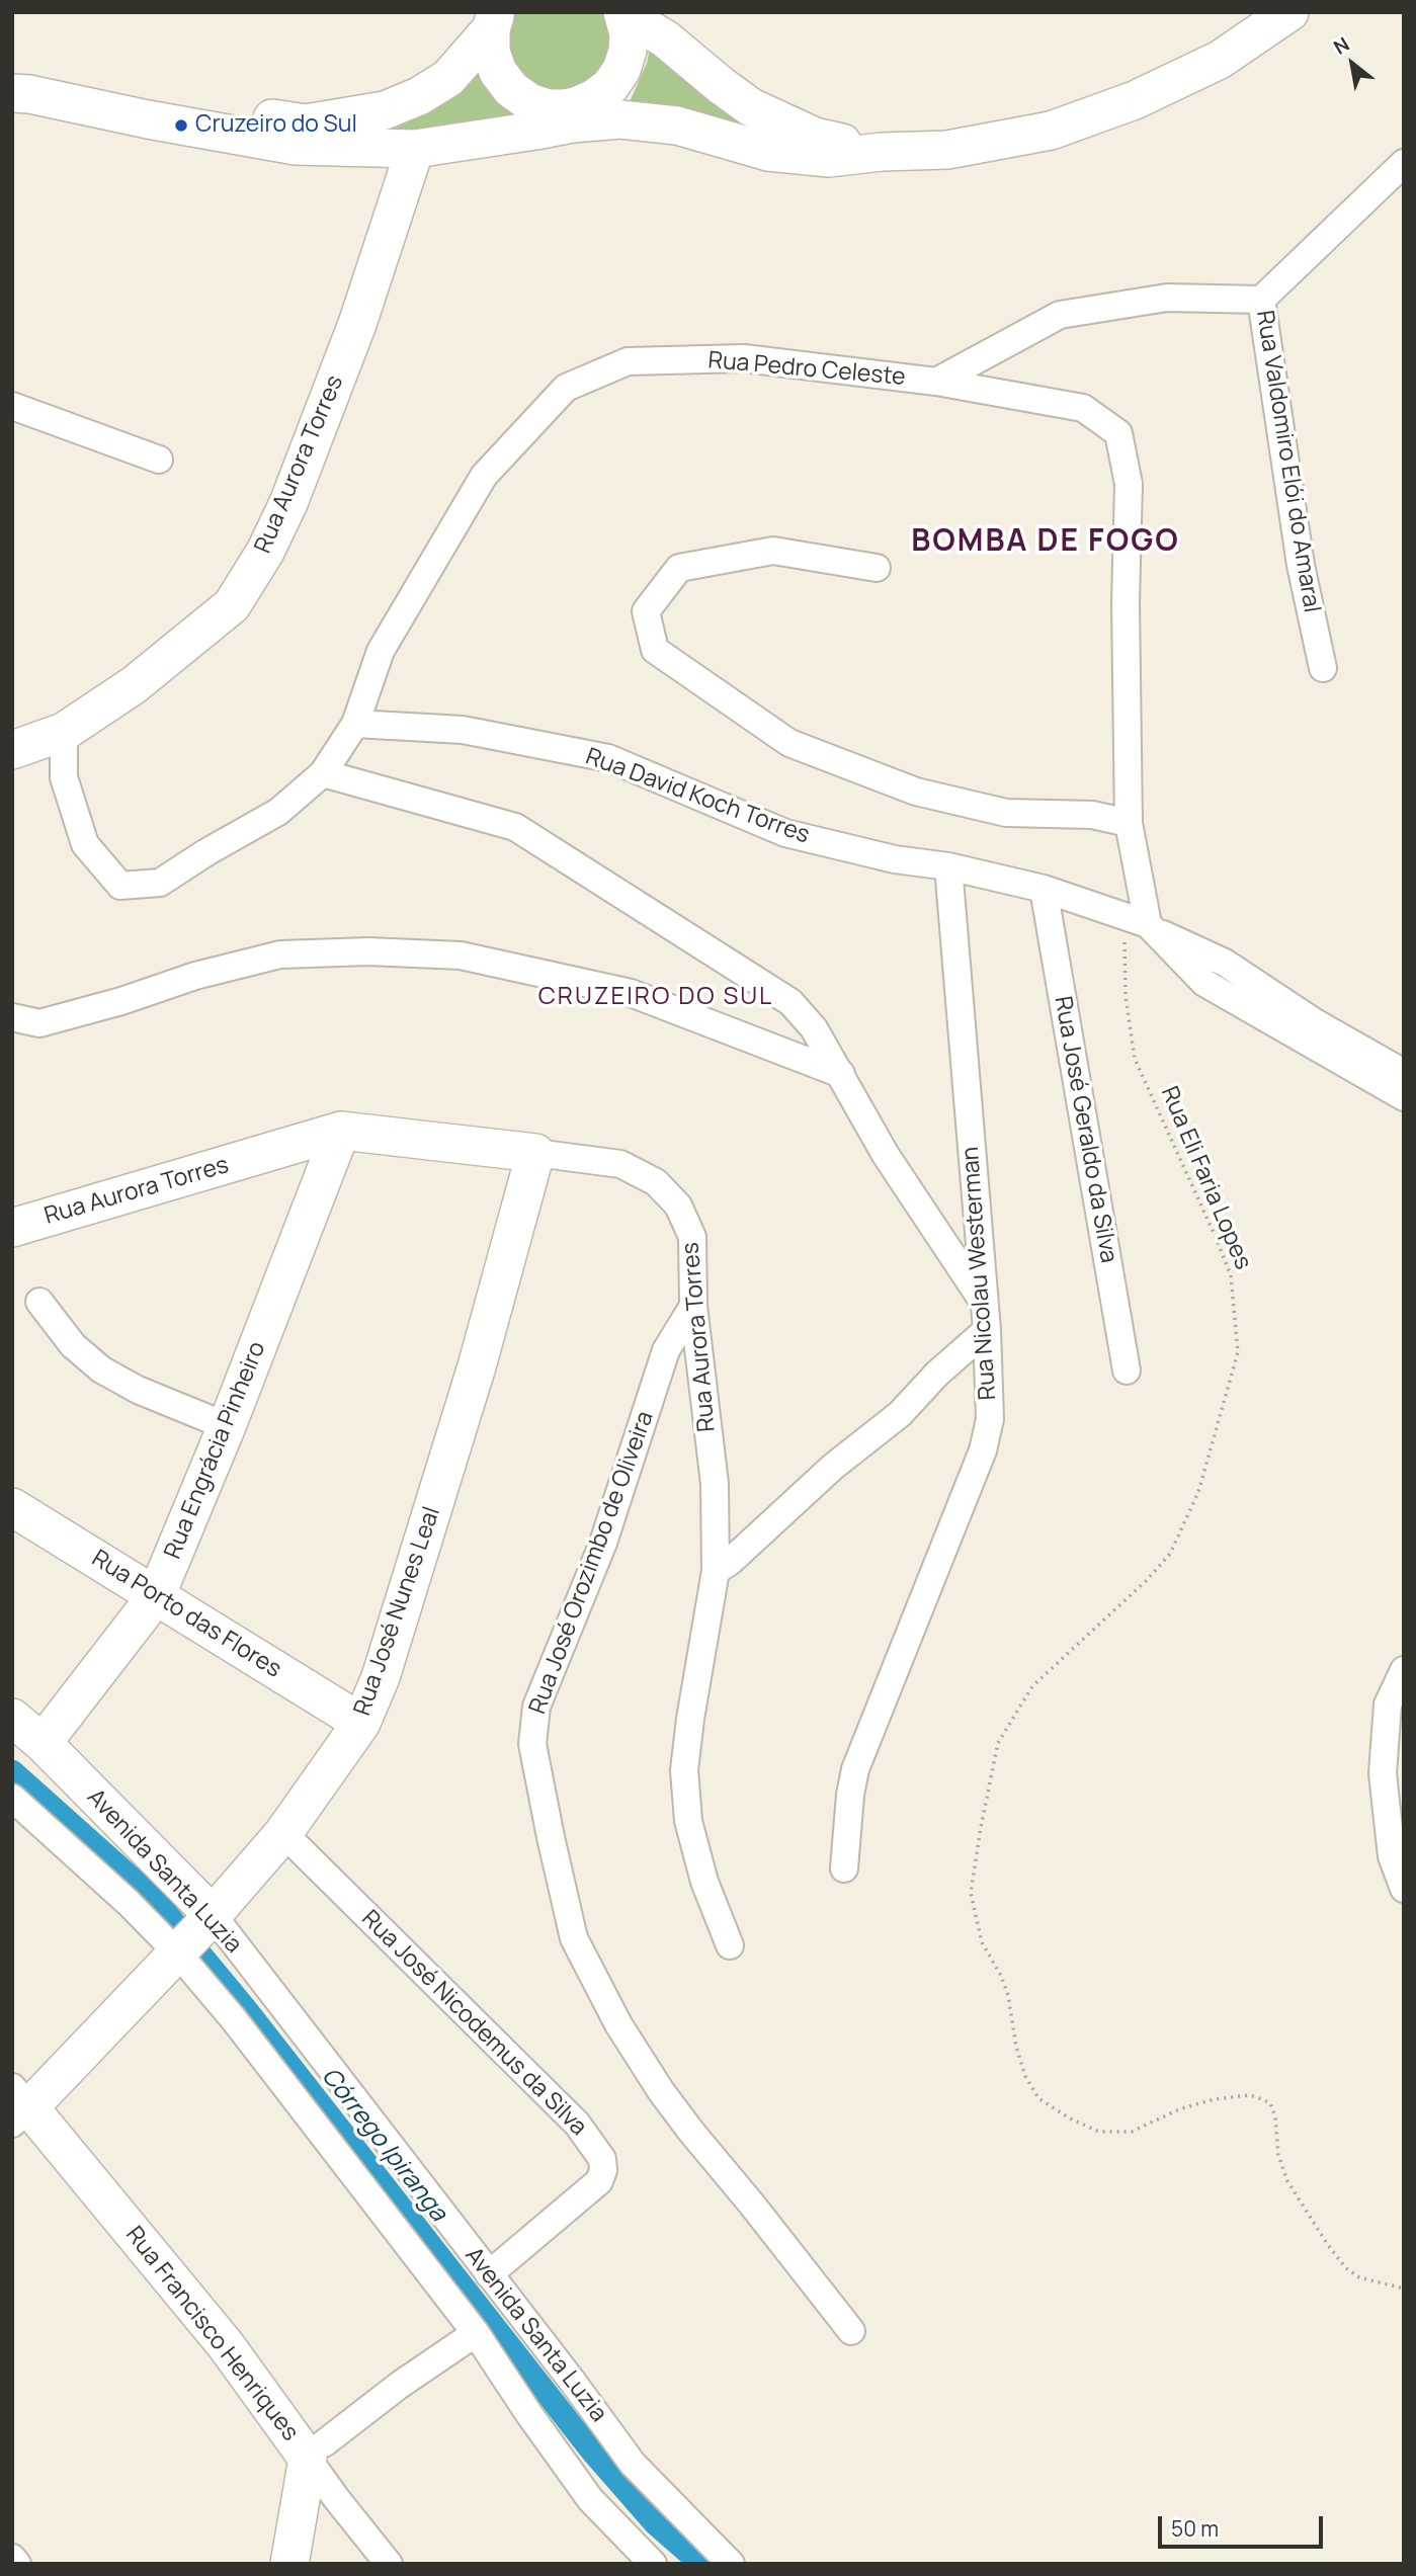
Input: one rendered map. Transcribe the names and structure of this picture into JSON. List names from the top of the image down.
{
  "streets": {
    "street": [
      "Rua Pedro Celeste",
      "Rua Valdomiro Elói do Amaral",
      "Rua Aurora Torres",
      "Rua David Koch Torres",
      "Rua José Geraldo da Silva",
      "Rua Nicolau Westerman",
      "Rua Engrácia Pinheiro",
      "Rua José Orozimbo de Oliveira",
      "Rua José Nunes Leal",
      "Rua Porto das Flores",
      "Avenida Santa Luzia",
      "Rua José Nicodemus da Silva",
      "Rua Francisco Henriques"
    ],
    "path": ["Rua Eli Faria Lopes"]
  },
  "crossings": [
    ["Rua Pedro Celeste", "Rua Valdomiro Elói do Amaral"],
    ["Rua Pedro Celeste", "Rua Aurora Torres"],
    ["Rua Pedro Celeste", "Rua David Koch Torres"],
    ["Rua Pedro Celeste", "Rua Eli Faria Lopes"],
    ["Rua Aurora Torres", "Rua Engrácia Pinheiro"],
    ["Rua Aurora Torres", "Rua José Orozimbo de Oliveira"],
    ["Rua Aurora Torres", "Rua José Nunes Leal"],
    ["Rua David Koch Torres", "Rua José Geraldo da Silva"],
    ["Rua David Koch Torres", "Rua Eli Faria Lopes"],
    ["Rua David Koch Torres", "Rua Nicolau Westerman"],
    ["Rua Engrácia Pinheiro", "Rua Porto das Flores"],
    ["Rua Engrácia Pinheiro", "Avenida Santa Luzia"],
    ["Rua José Nunes Leal", "Rua Porto das Flores"],
    ["Rua José Nunes Leal", "Avenida Santa Luzia"],
    ["Rua José Nunes Leal", "Rua José Nicodemus da Silva"],
    ["Rua José Nunes Leal", "Rua Francisco Henriques"],
    ["Avenida Santa Luzia", "Rua José Nicodemus da Silva"]
  ],
  "districts": ["BOMBA DE FOGO", "CRUZEIRO DO SUL"],
  "water": ["Córrego Ipiranga"],
  "places": ["Cruzeiro do Sul"],
  "scale_bar": "50 m",
  "north": "top left"
}
